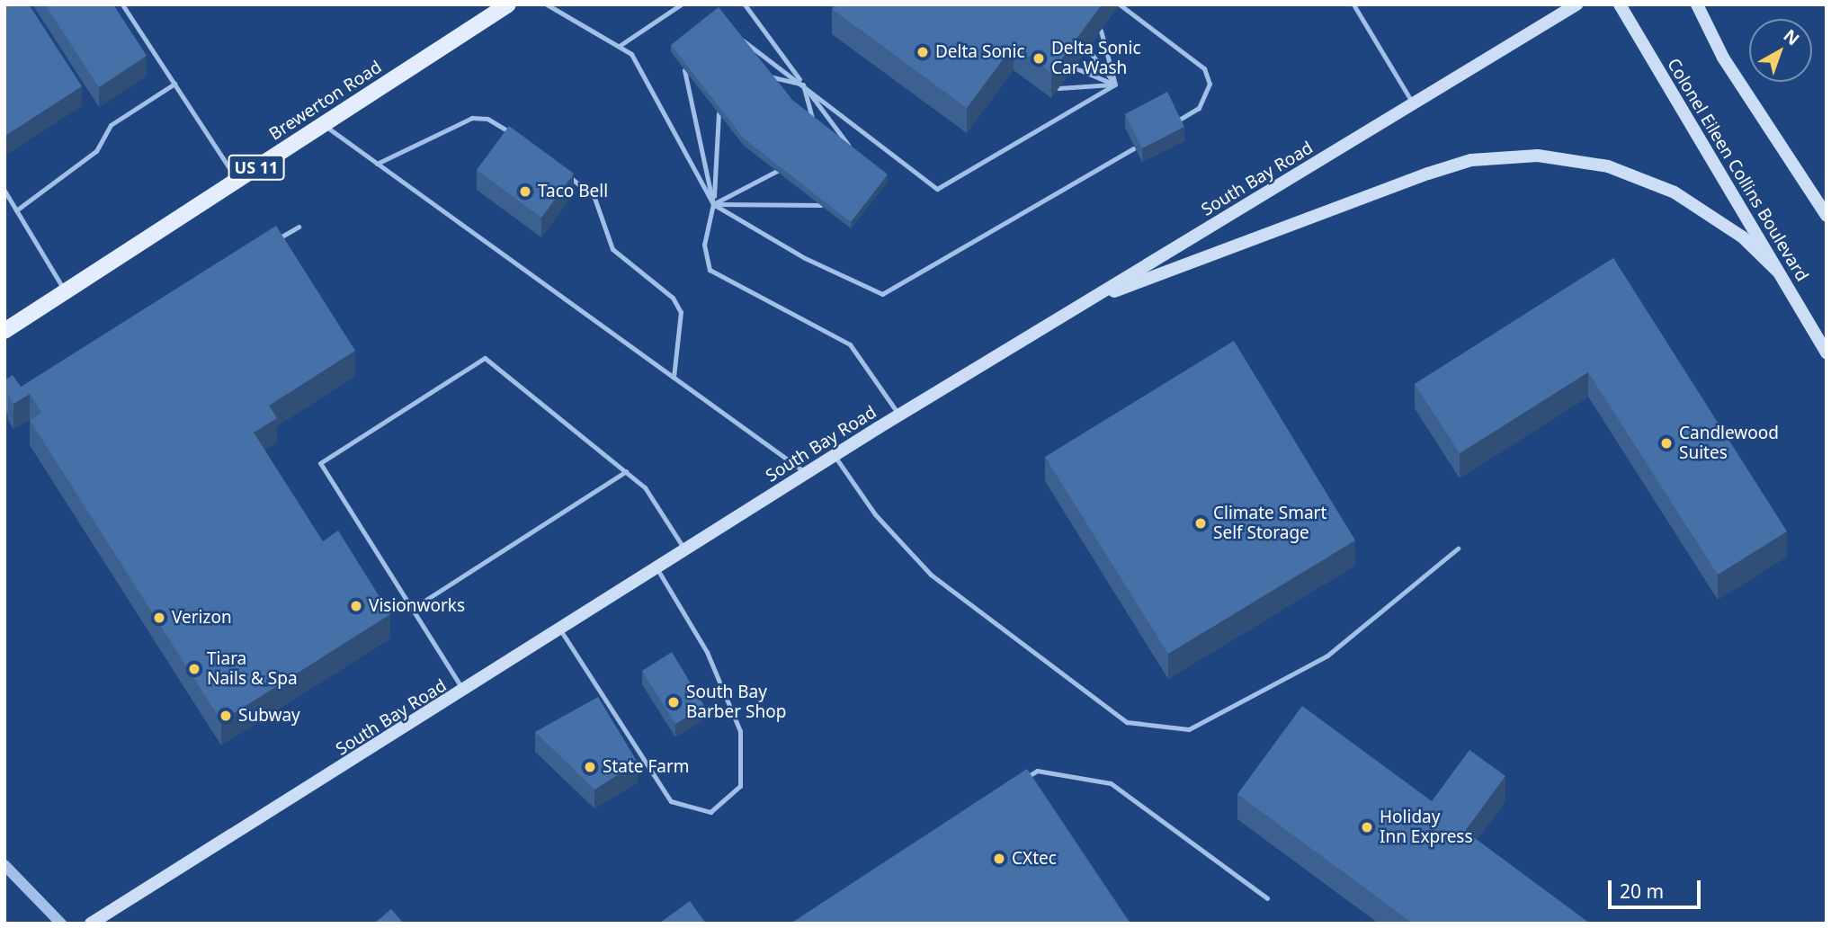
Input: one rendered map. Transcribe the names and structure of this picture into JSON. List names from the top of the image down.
{
  "streets": {
    "main road": [
      "Brewerton Road",
      "US 11",
      "Colonel Eileen Collins Boulevard",
      "South Bay Road"
    ]
  },
  "places": [
    "Delta Sonic",
    "Delta Sonic Car Wash",
    "Taco Bell",
    "Candlewood Suites",
    "Climate Smart Self Storage",
    "Visionworks",
    "Verizon",
    "Tiara Nails & Spa",
    "South Bay Barber Shop",
    "Subway",
    "State Farm",
    "Holiday Inn Express",
    "CXtec"
  ],
  "scale_bar": "20 m",
  "north": "top right"
}
